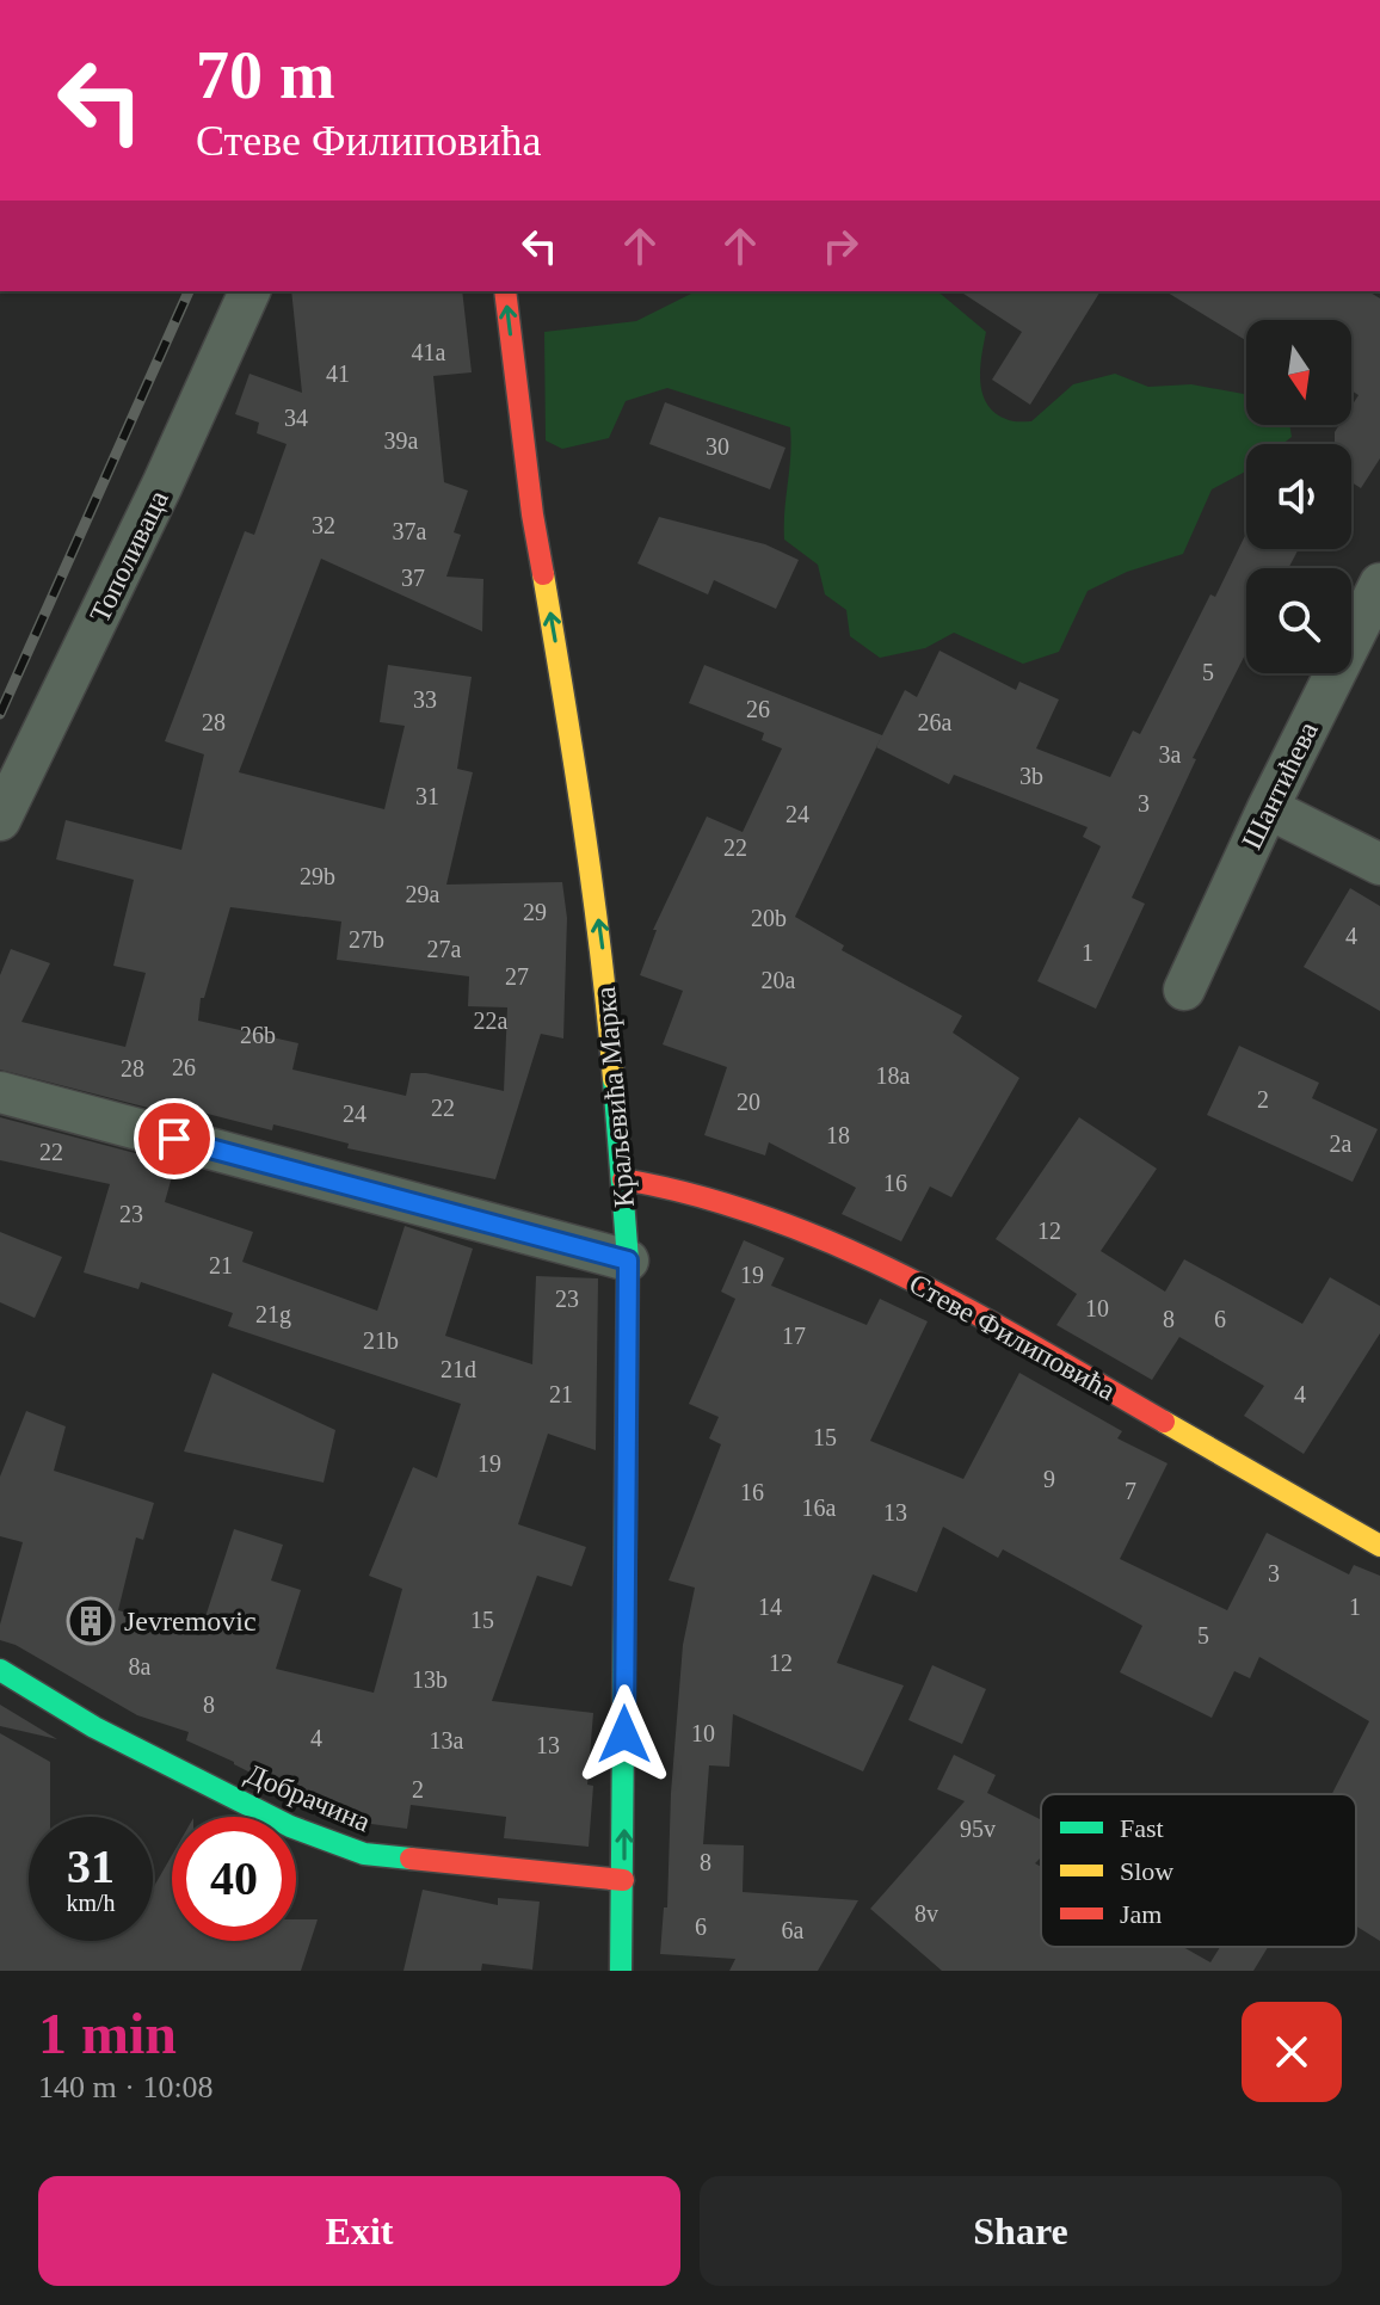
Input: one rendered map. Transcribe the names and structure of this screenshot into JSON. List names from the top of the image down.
{
  "streets": {
    "street": [
      "Тополиваца",
      "Шантићева",
      "Краљевића Марка",
      "Стеве Филиповића",
      "Добрачина"
    ]
  },
  "crossings": [
    ["Краљевића Марка", "Стеве Филиповића"],
    ["Краљевића Марка", "Добрачина"]
  ],
  "one_way": ["Краљевића Марка"],
  "places": {
    "building": ["Jevremovic"]
  },
  "house_numbers": [
    "41a",
    "41",
    "34",
    "39a",
    "30",
    "32",
    "37a",
    "37",
    "5",
    "33",
    "26",
    "28",
    "26a",
    "3a",
    "3b",
    "31",
    "3",
    "24",
    "22",
    "29b",
    "29a",
    "29",
    "20b",
    "4",
    "27b",
    "27a",
    "1",
    "27",
    "20a",
    "22a",
    "26b",
    "26",
    "28",
    "18a",
    "2",
    "20",
    "22",
    "24",
    "18",
    "2a",
    "22",
    "16",
    "23",
    "12",
    "21",
    "19",
    "23",
    "10",
    "21g",
    "8",
    "6",
    "17",
    "21b",
    "21d",
    "21",
    "4",
    "15",
    "19",
    "9",
    "7",
    "16",
    "16a",
    "13",
    "3",
    "14",
    "1",
    "15",
    "5",
    "12",
    "8a",
    "13b",
    "8",
    "10",
    "4",
    "13a",
    "13",
    "2",
    "95v",
    "8",
    "8v",
    "6",
    "6a"
  ],
  "legend": ["Fast", "Slow", "Jam"],
  "north": "bottom",
  "page": {
    "turn": ["70 m", "Стеве Филиповића"],
    "speed": "31 km/h",
    "limit": "40",
    "heading": ["1 min", "140 m · 10:08"],
    "buttons": ["Exit", "Share"]
  }
}
